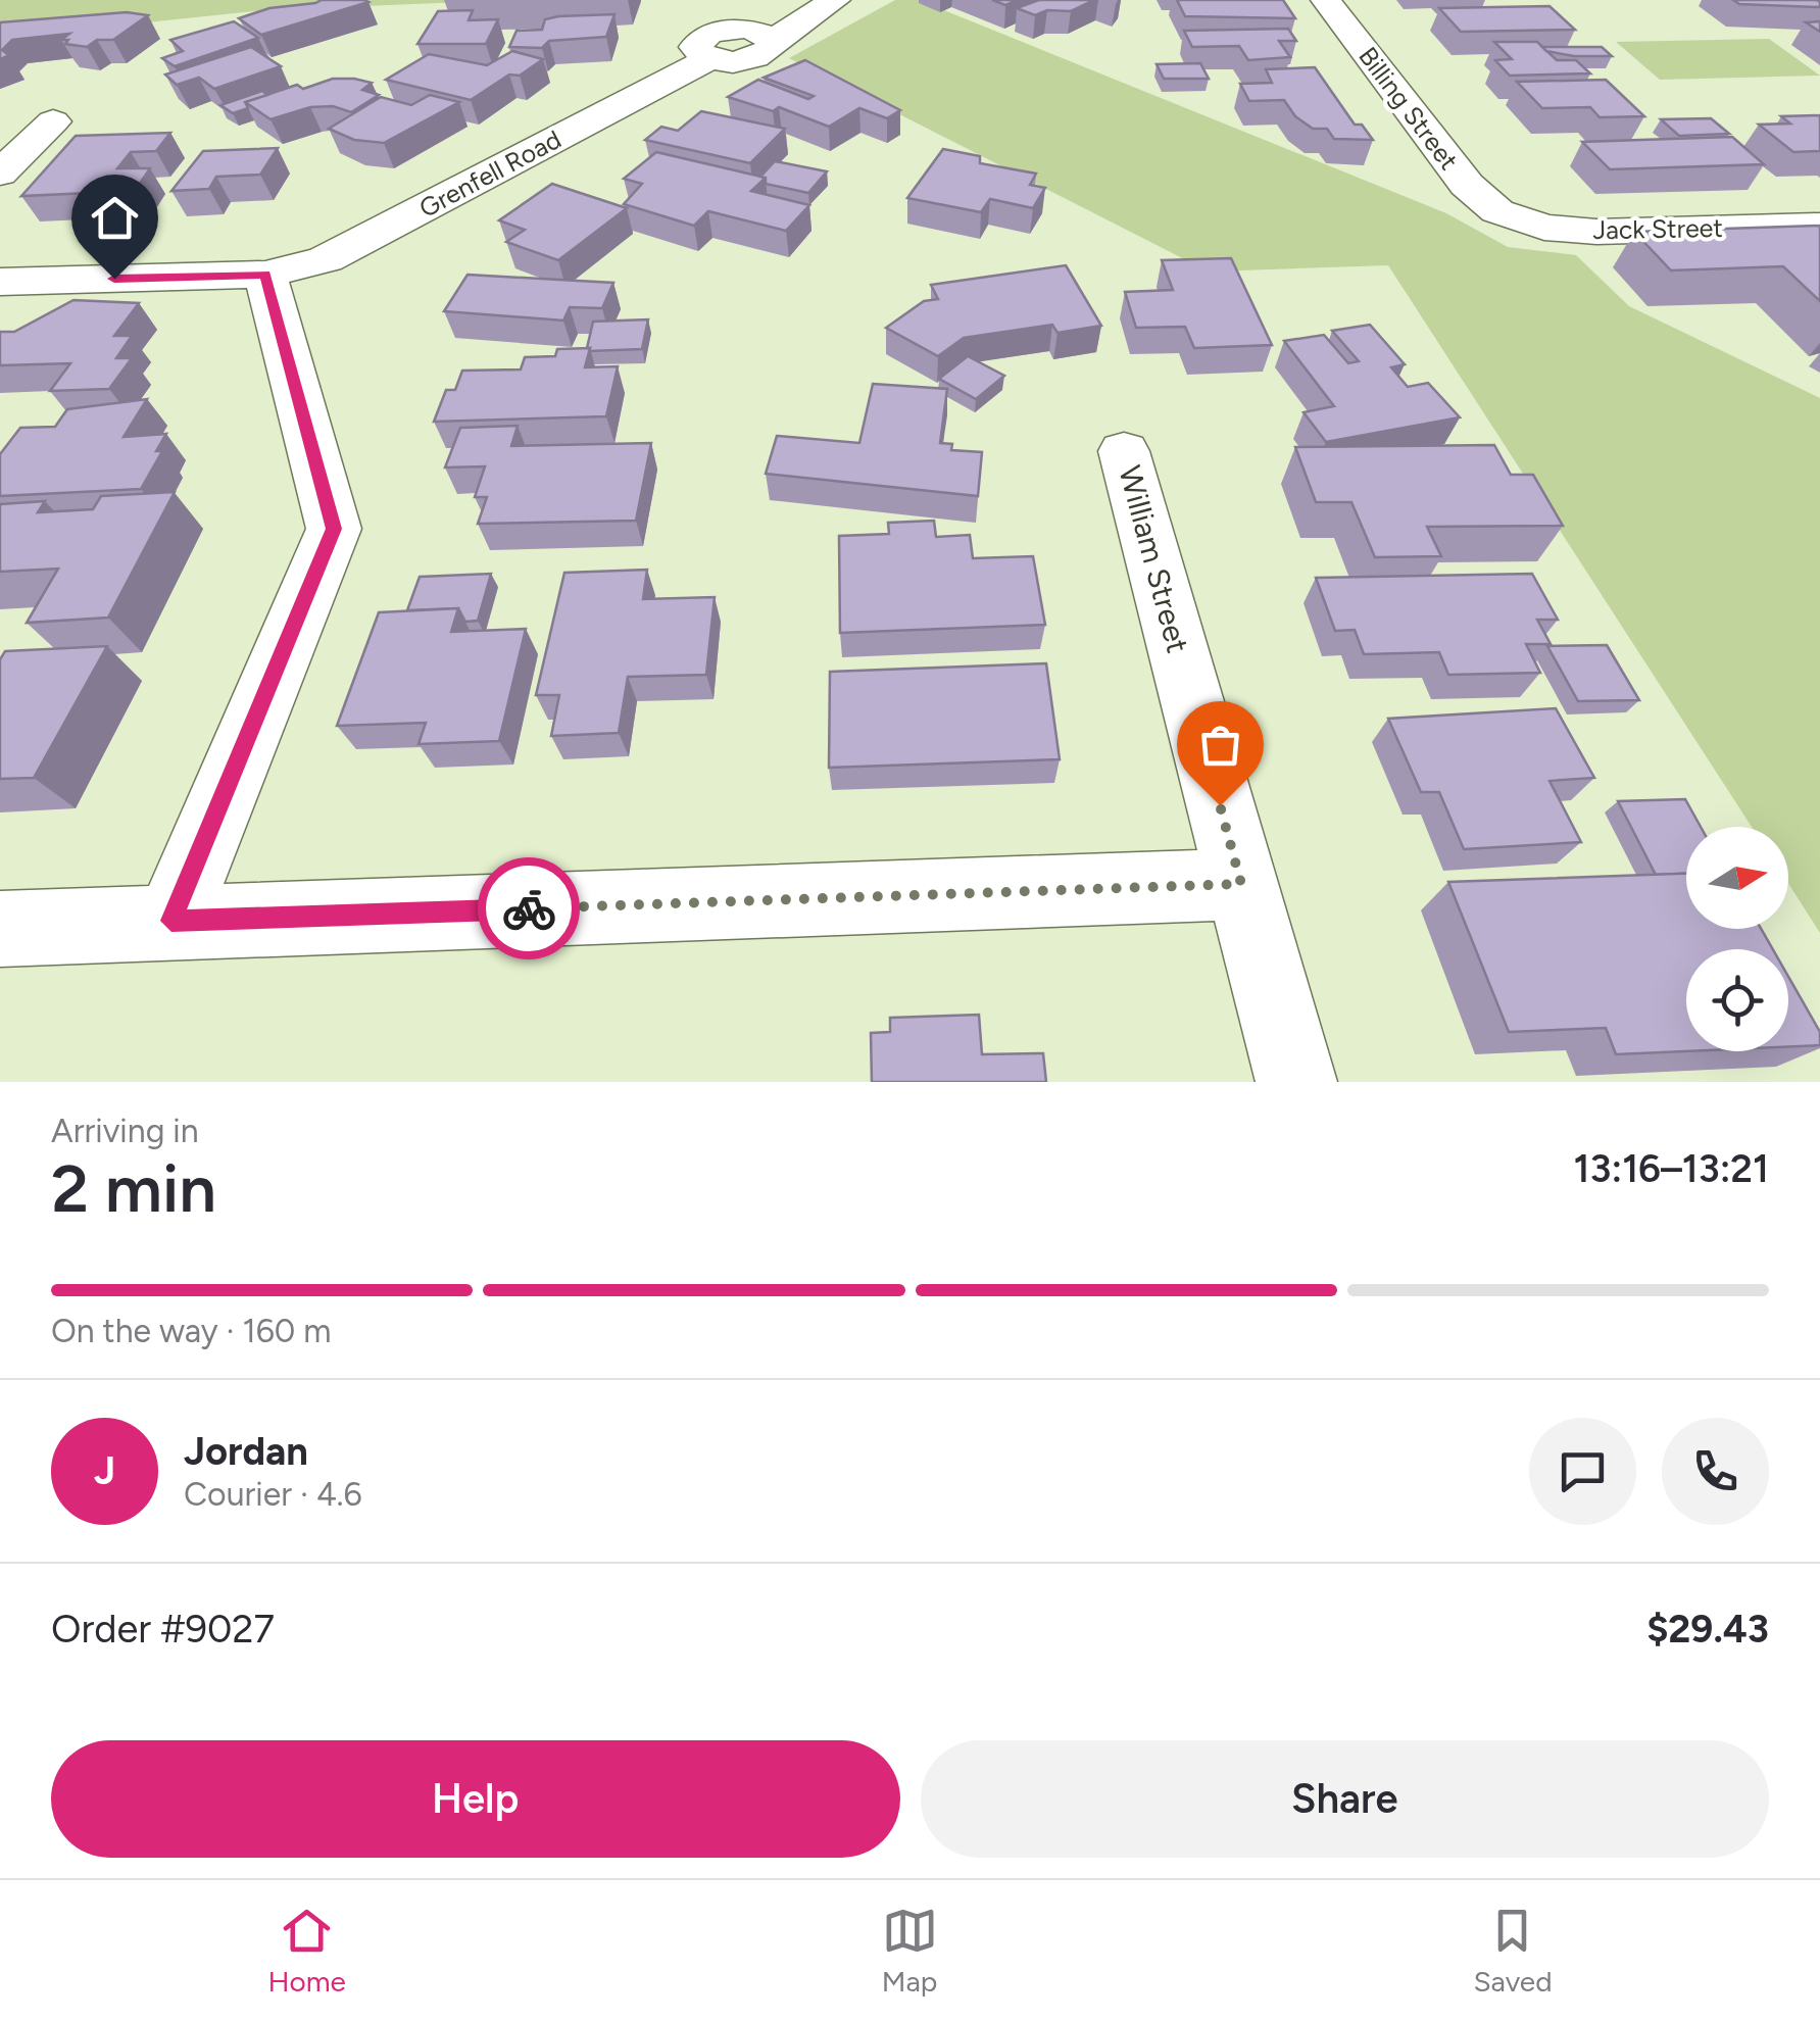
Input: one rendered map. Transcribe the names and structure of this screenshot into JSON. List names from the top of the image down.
{
  "streets": {
    "street": [
      "Billing Street",
      "Grenfell Road",
      "Jack Street",
      "William Street"
    ]
  },
  "crossings": [
    ["Billing Street", "Jack Street"]
  ],
  "north": "right",
  "page": {
    "heading": ["2 min", "Arriving in", "13:16–13:21"],
    "panel": [
      "Jordan",
      "Courier · 4.6",
      "Order #9027",
      "$29.43"
    ],
    "bar": "On the way · 160 m",
    "round": "J",
    "buttons": ["Help", "Share"],
    "tabs": ["Home", "Map", "Saved"]
  }
}
